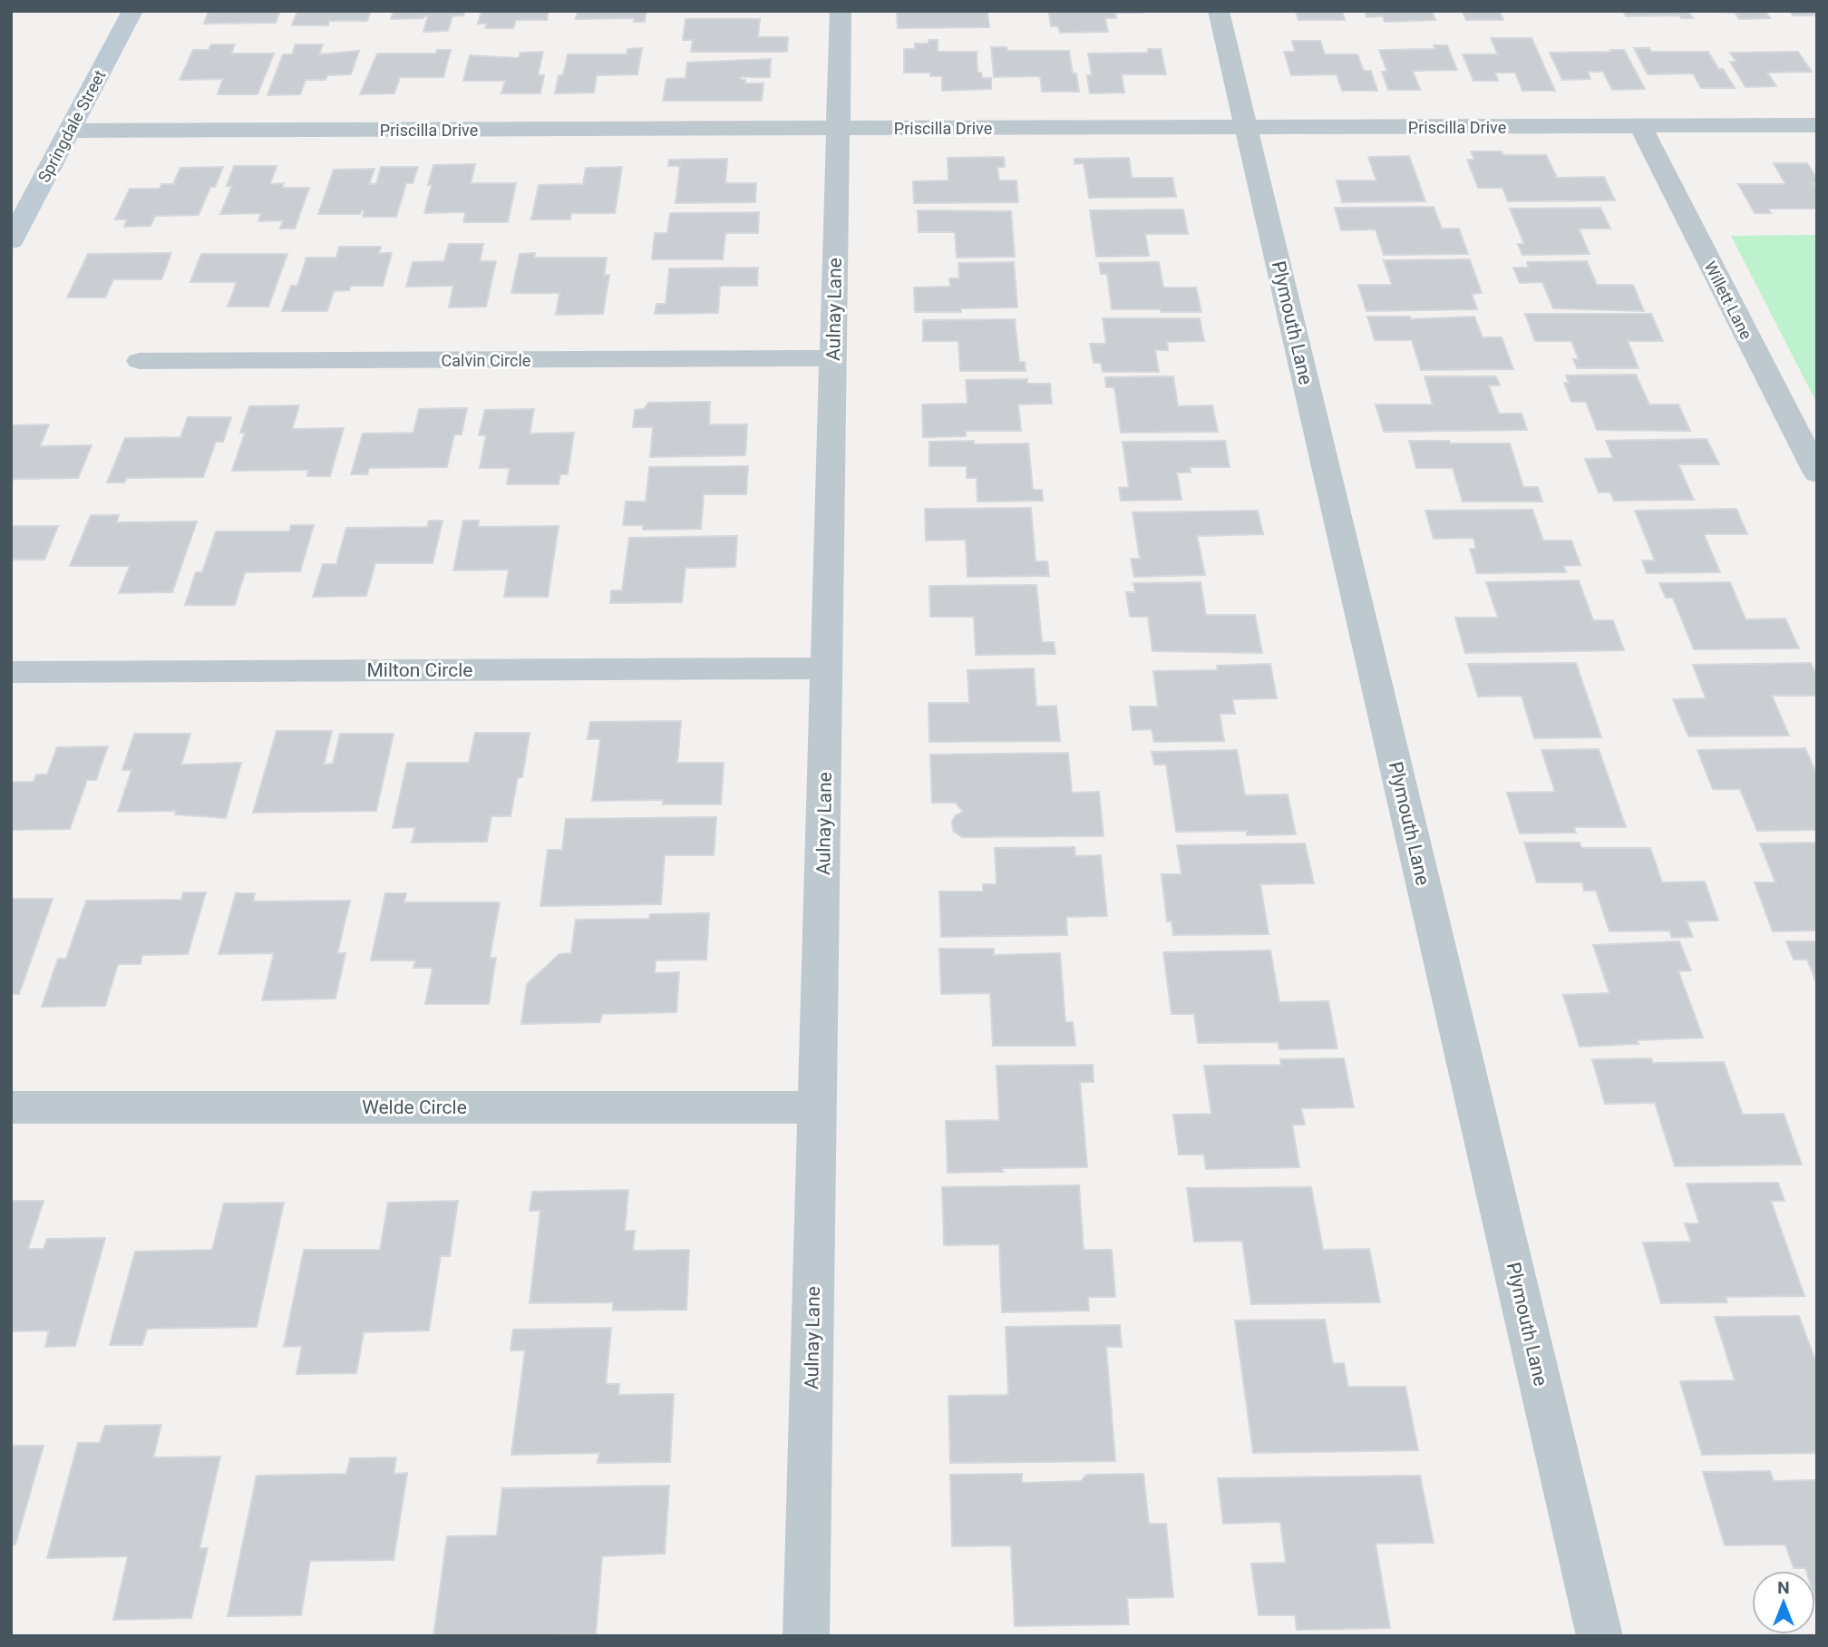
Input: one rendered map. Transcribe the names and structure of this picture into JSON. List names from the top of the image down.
{
  "streets": {
    "main road": ["Springdale Street"],
    "street": [
      "Priscilla Drive",
      "Willett Lane",
      "Aulnay Lane",
      "Plymouth Lane",
      "Calvin Circle",
      "Milton Circle",
      "Welde Circle"
    ]
  },
  "crossings": [
    ["Springdale Street", "Priscilla Drive"],
    ["Priscilla Drive", "Willett Lane"],
    ["Priscilla Drive", "Aulnay Lane"],
    ["Priscilla Drive", "Plymouth Lane"],
    ["Aulnay Lane", "Calvin Circle"],
    ["Aulnay Lane", "Milton Circle"],
    ["Aulnay Lane", "Welde Circle"]
  ],
  "north": "top"
}
